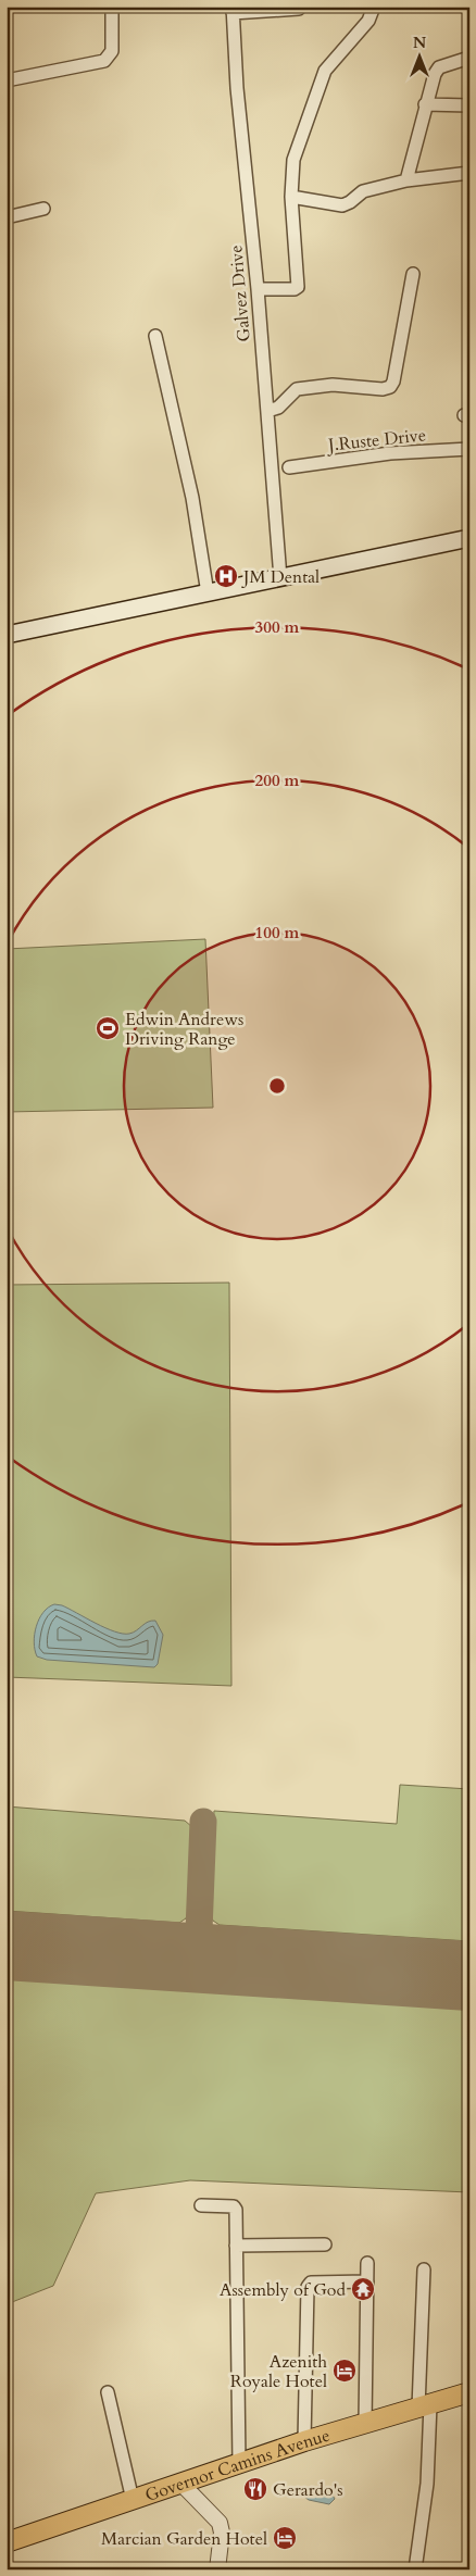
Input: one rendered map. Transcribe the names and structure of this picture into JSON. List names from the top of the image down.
{
  "streets": {
    "main road": ["Governor Camins Avenue"],
    "street": ["Galvez Drive", "J.Ruste Drive"]
  },
  "places": {
    "hospital": ["JM Dental"],
    "sports": ["Edwin Andrews Driving Range"],
    "temple": ["Assembly of God"],
    "hotel": ["Azenith Royale Hotel", "Marcian Garden Hotel"],
    "restaurant": ["Gerardo's"]
  },
  "north": "top",
  "rings": ["300 m", "200 m", "100 m"]
}
